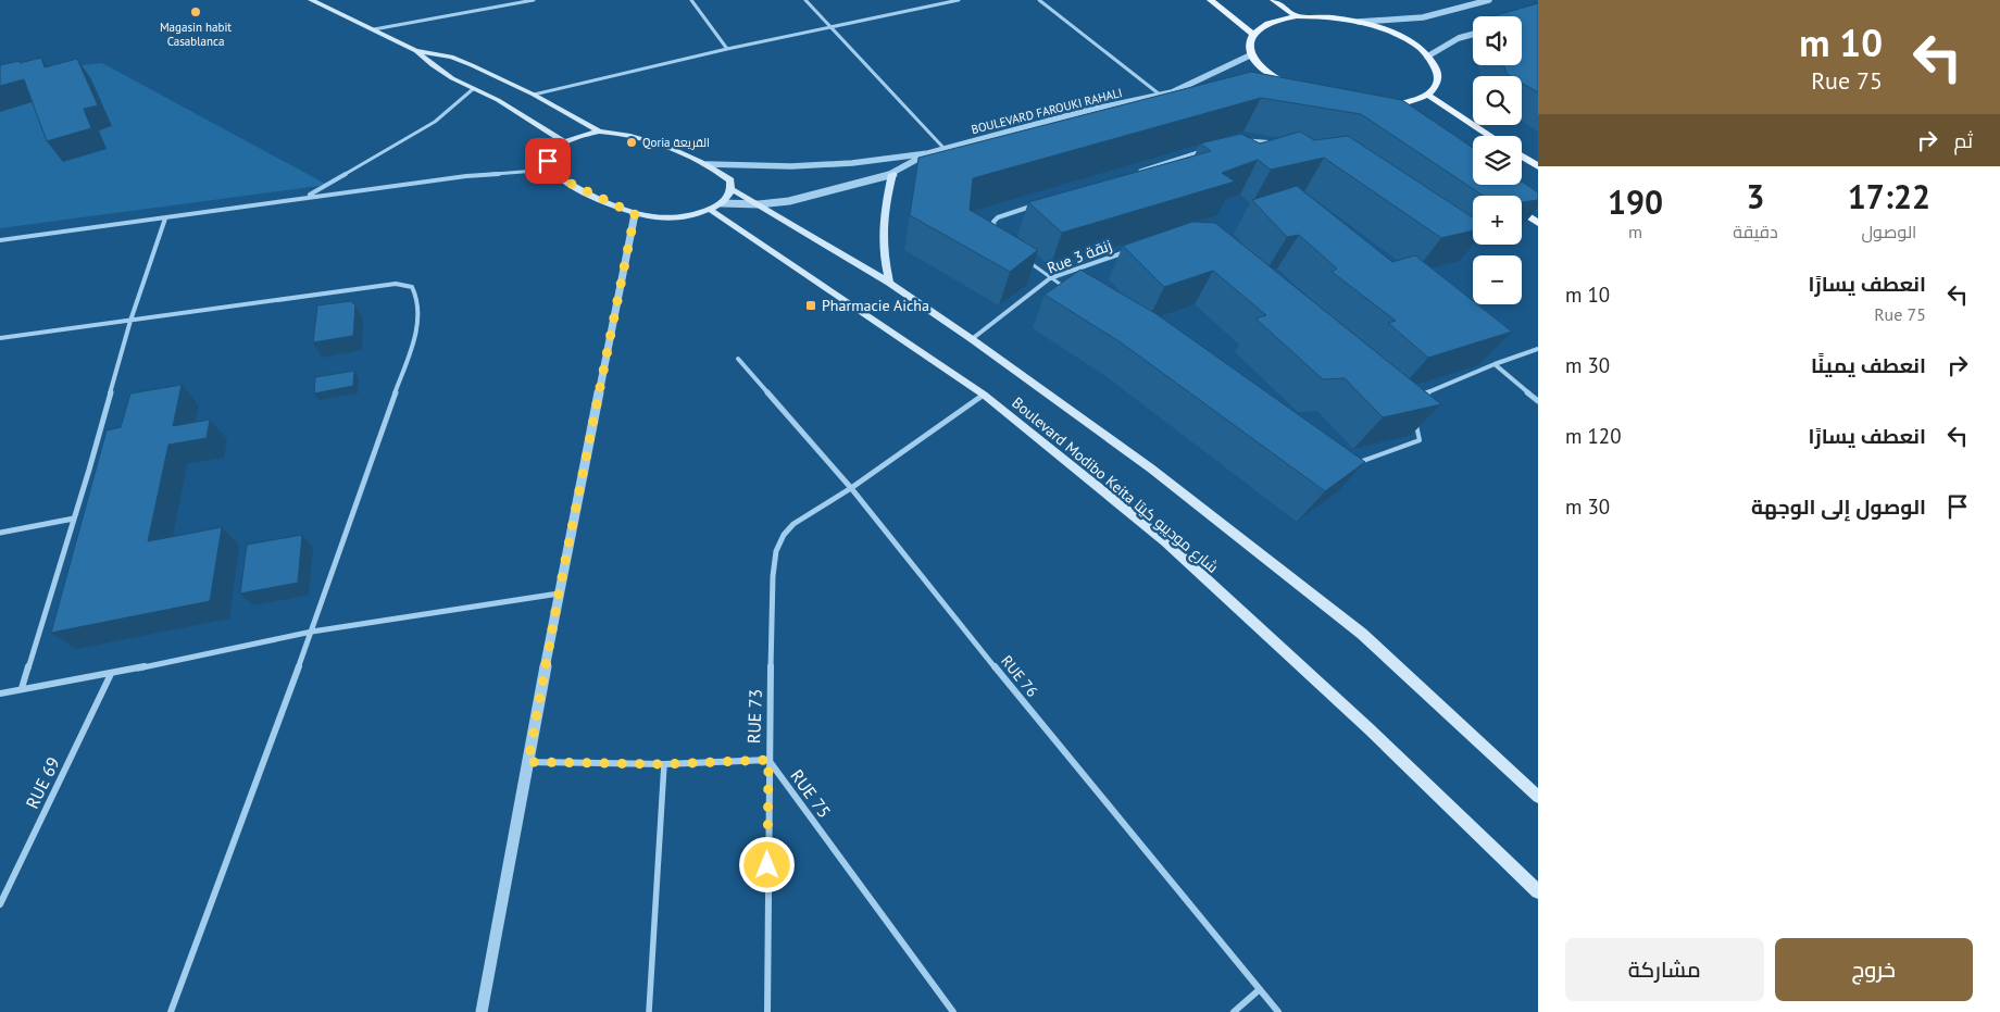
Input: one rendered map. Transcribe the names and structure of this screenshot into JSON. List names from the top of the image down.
{
  "streets": {
    "main road": ["Boulevard Modibo Keita شارع موديبو كيتا"],
    "street": [
      "BOULEVARD FAROUKI RAHALI",
      "Rue 3 زنقة",
      "RUE 76",
      "RUE 73",
      "RUE 69",
      "RUE 75"
    ]
  },
  "crossings": [
    ["BOULEVARD FAROUKI RAHALI", "Boulevard Modibo Keita شارع موديبو كيتا"],
    ["Rue 3 زنقة", "Boulevard Modibo Keita شارع موديبو كيتا"],
    ["RUE 76", "RUE 73"],
    ["RUE 73", "RUE 75"]
  ],
  "places": {
    "other": ["Magasin habit Casablanca", "Qoria القريعة"],
    "transit": ["Pharmacie Aicha"]
  },
  "page": {
    "turn": ["10 m", "Rue 75"],
    "map_buttons": ["+", "−"],
    "then": "ثم",
    "eta": [
      "17:22",
      "الوصول",
      "3",
      "دقيقة",
      "190",
      "m"
    ],
    "list": [
      {
        "name": "انعطف يسارًا",
        "note": "Rue 75",
        "value": "10 m"
      },
      {
        "name": "انعطف يمينًا",
        "value": "30 m"
      },
      {
        "name": "انعطف يسارًا",
        "value": "120 m"
      },
      {
        "name": "الوصول إلى الوجهة",
        "value": "30 m"
      }
    ],
    "buttons": ["خروج", "مشاركة"]
  }
}
